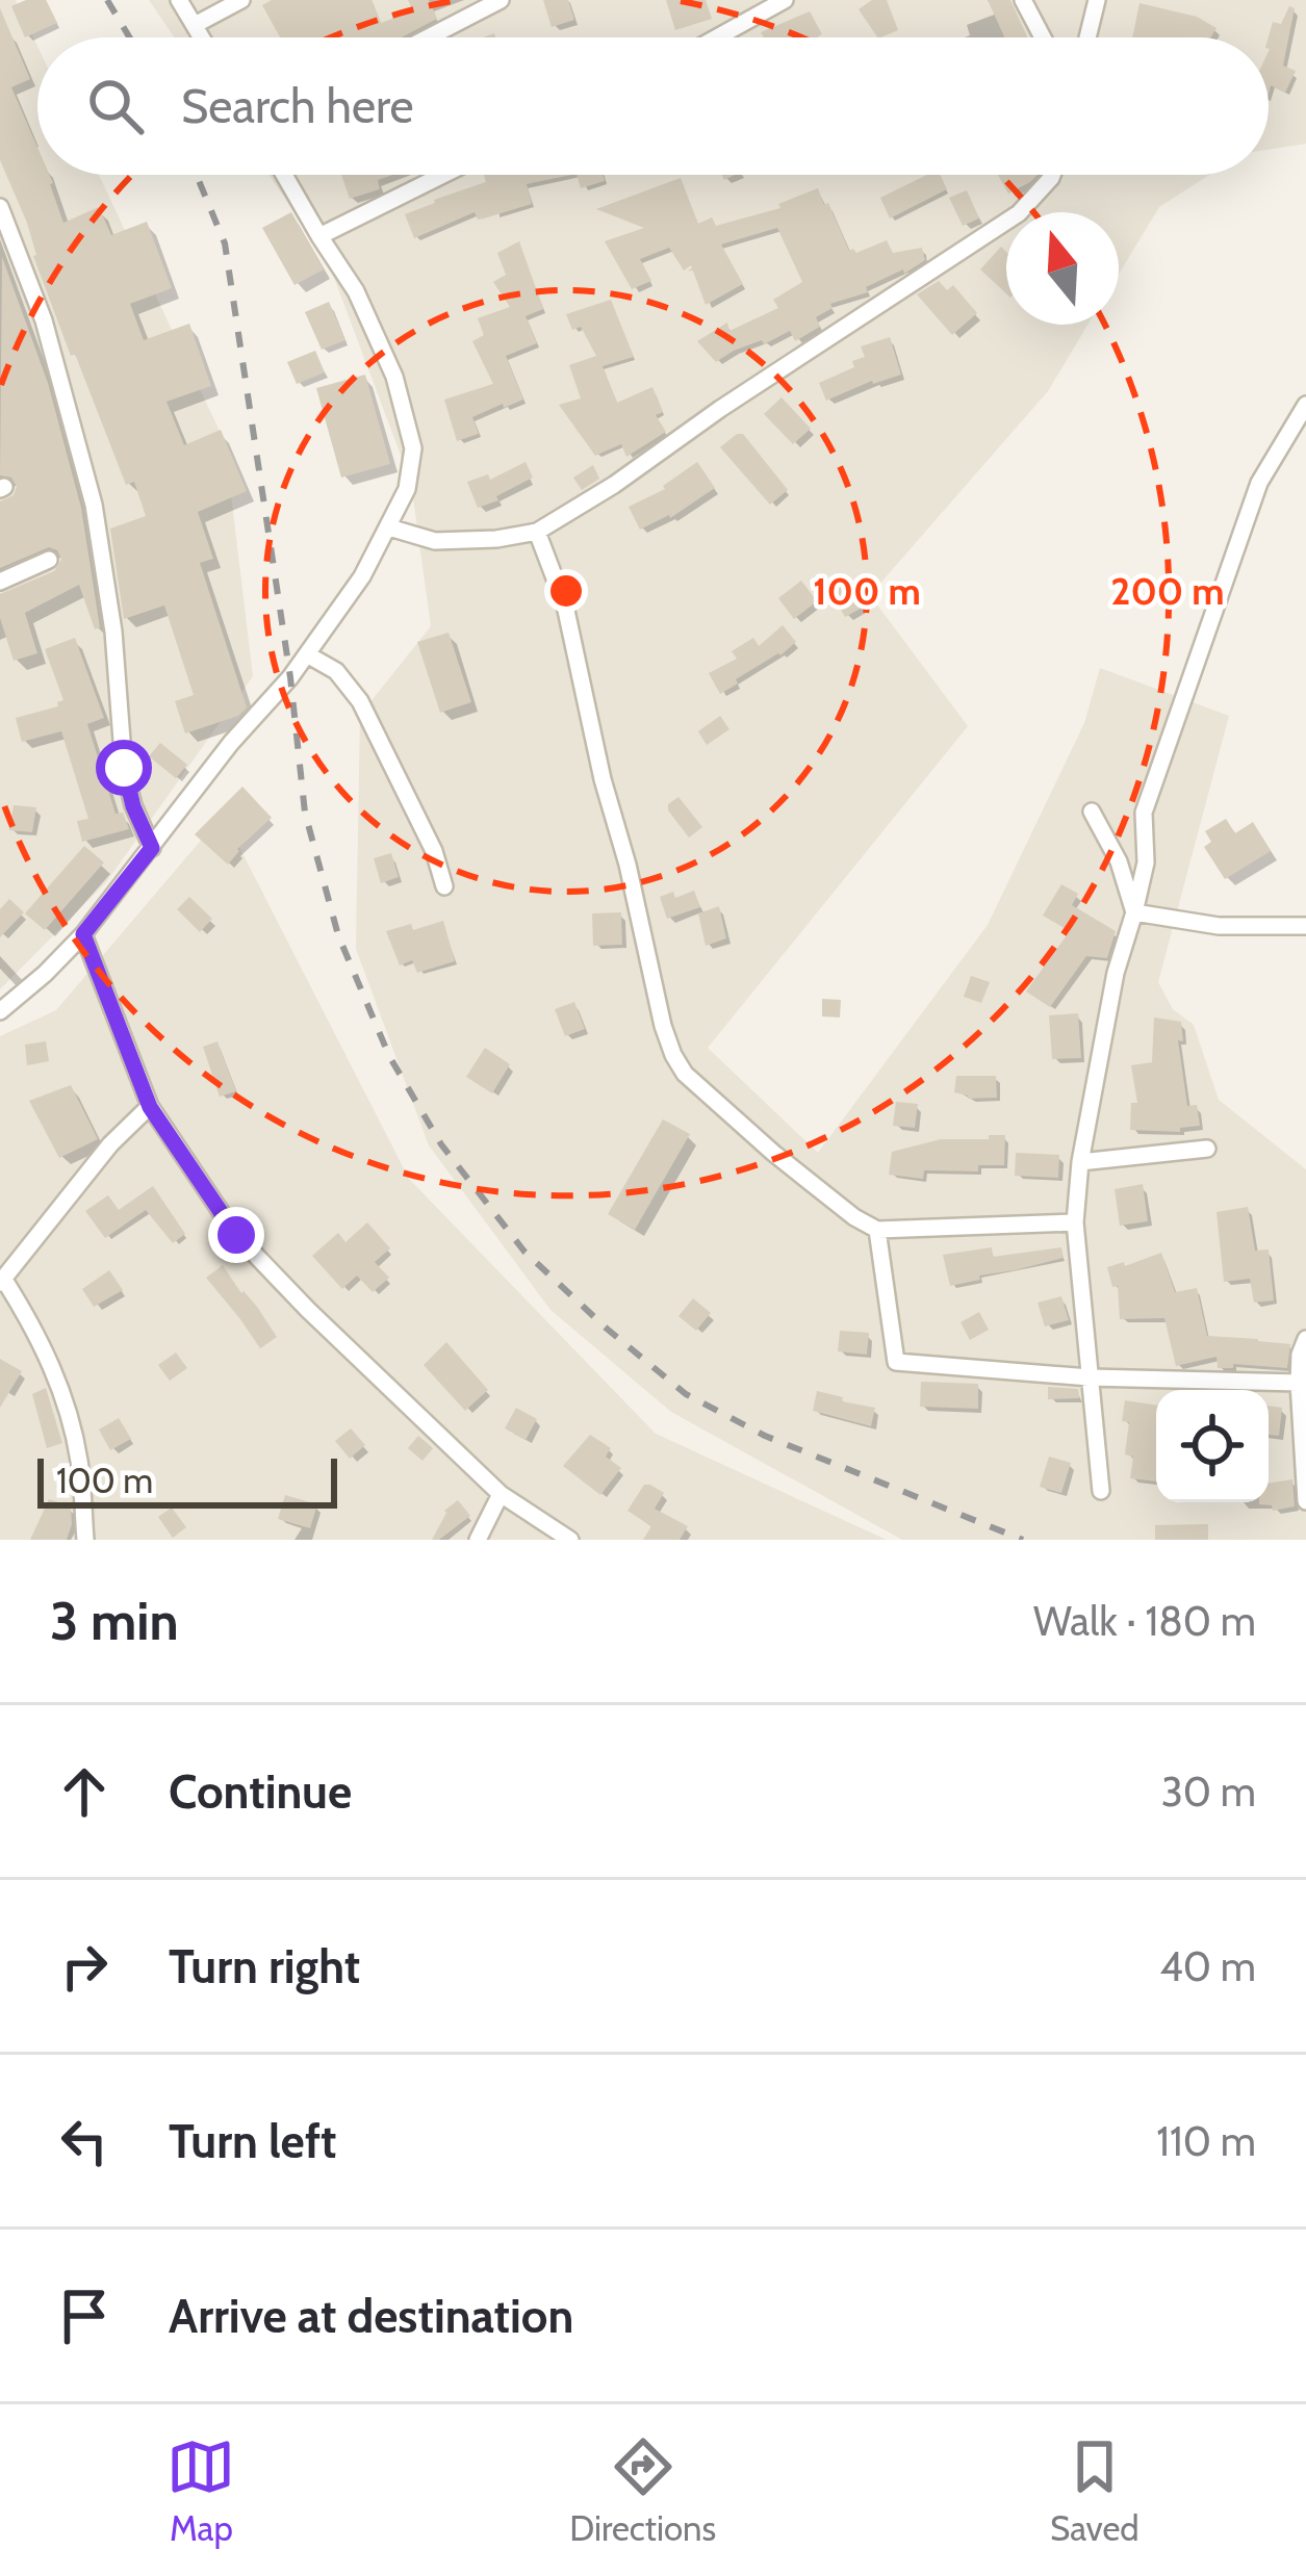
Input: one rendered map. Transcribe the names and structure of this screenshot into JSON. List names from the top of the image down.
{
  "scale_bar": "100 m",
  "north": "top",
  "page": {
    "search": "Search here",
    "scale": "100 m",
    "heading": ["3 min", "Walk · 180 m"],
    "list": [
      ["Continue", "30 m"],
      ["Turn right", "40 m"],
      ["Turn left", "110 m"],
      "Arrive at destination"
    ],
    "nav": ["Map", "Directions", "Saved"]
  },
  "rings": ["100 m", "200 m"]
}
